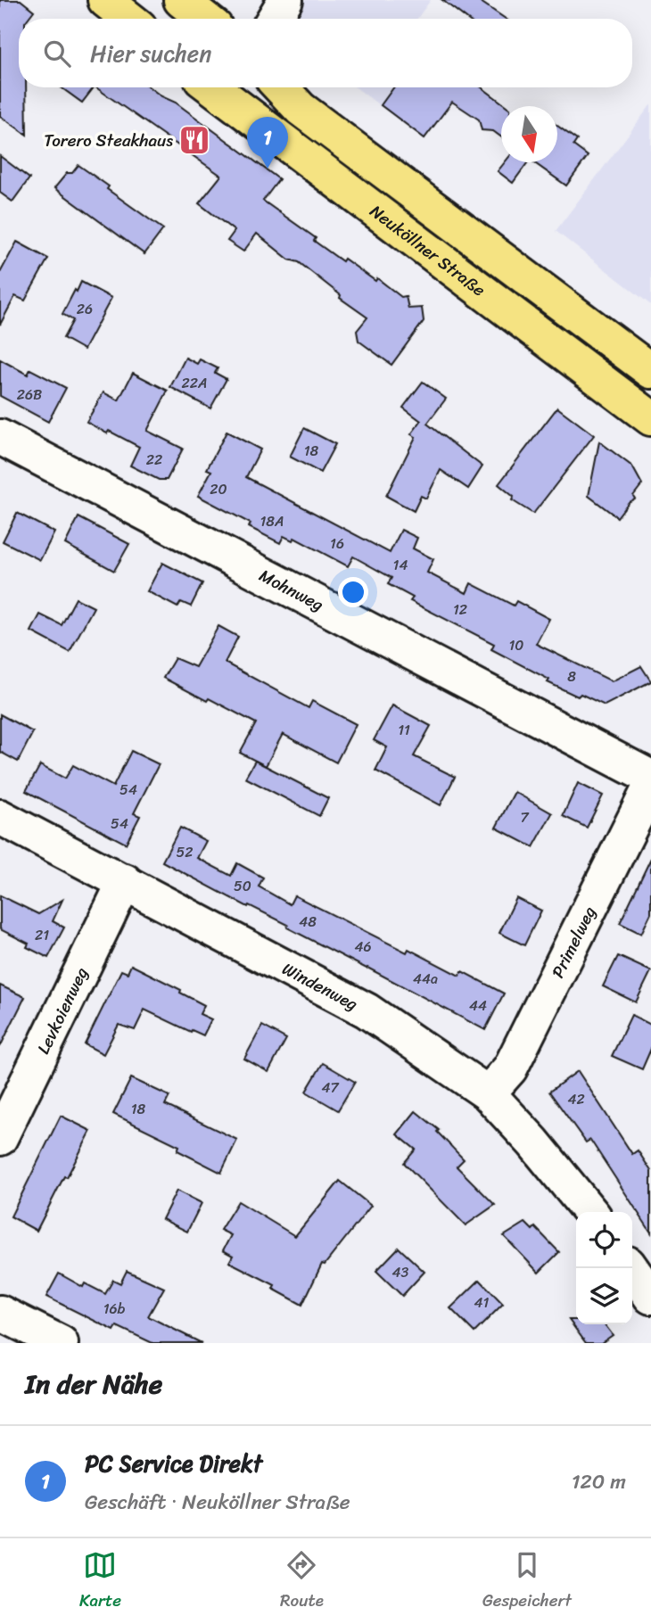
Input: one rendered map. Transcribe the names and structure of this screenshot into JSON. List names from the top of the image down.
{
  "streets": {
    "main road": ["Neuköllner Straße"],
    "street": [
      "Mohnweg",
      "Primelweg",
      "Windenweg",
      "Levkoienweg"
    ]
  },
  "crossings": [
    ["Primelweg", "Windenweg"],
    ["Windenweg", "Levkoienweg"]
  ],
  "places": {
    "restaurant": ["Torero Steakhaus"]
  },
  "house_numbers": [
    "26",
    "22A",
    "26B",
    "18",
    "22",
    "20",
    "18A",
    "16",
    "14",
    "12",
    "10",
    "8",
    "11",
    "54",
    "7",
    "54",
    "52",
    "50",
    "48",
    "21",
    "46",
    "44a",
    "44",
    "47",
    "42",
    "18",
    "43",
    "41",
    "16b"
  ],
  "north": "bottom",
  "page": {
    "search": "Hier suchen",
    "pins": "1",
    "heading": "In der Nähe",
    "list": [
      {
        "mark": "1",
        "name": "PC Service Direkt",
        "note": "Geschäft · Neuköllner Straße",
        "value": "120 m"
      }
    ],
    "nav": ["Karte", "Route", "Gespeichert"]
  }
}
